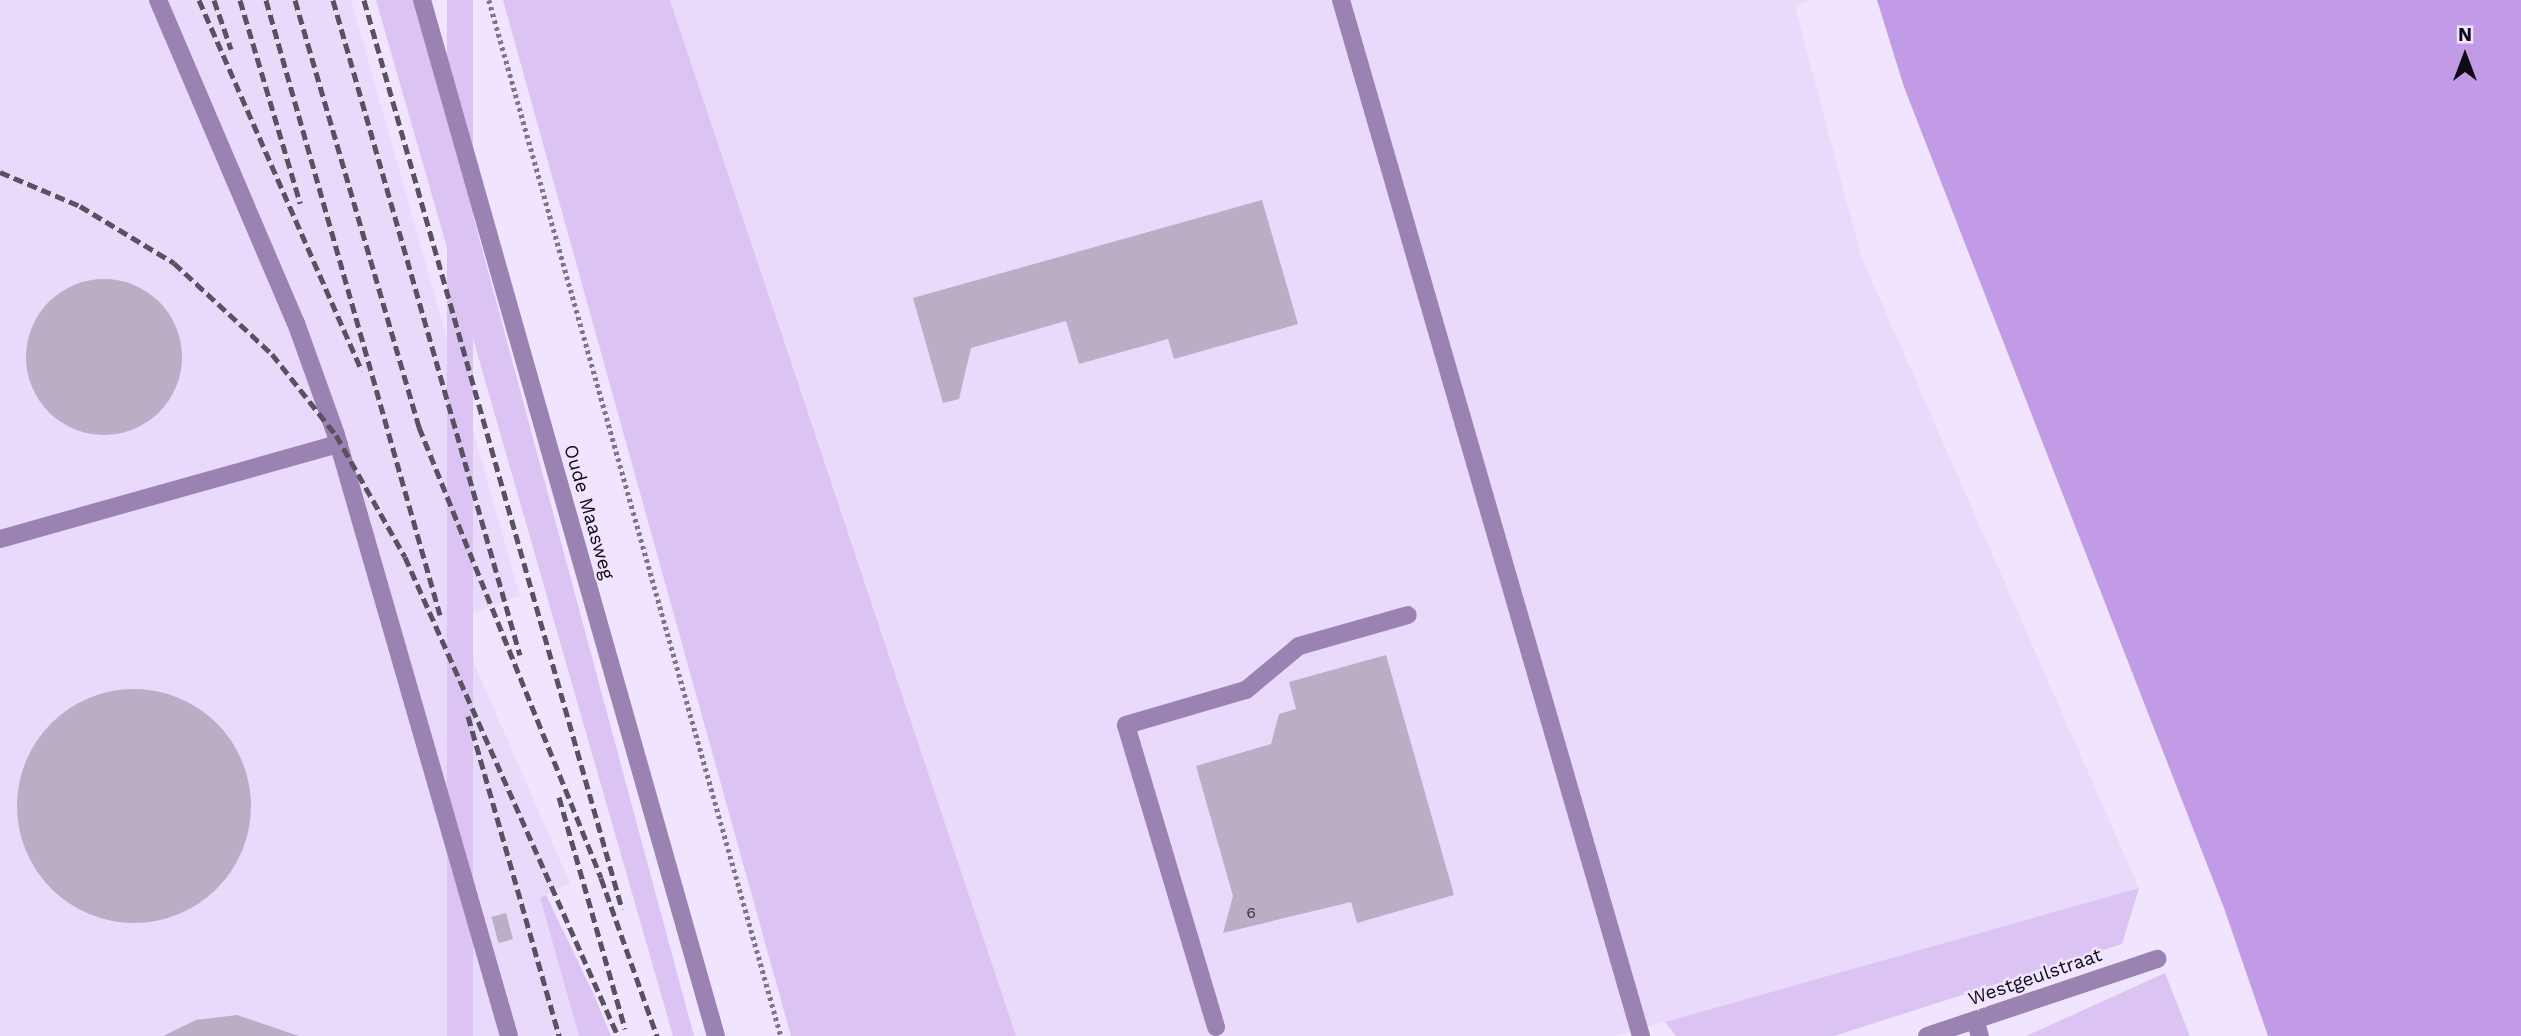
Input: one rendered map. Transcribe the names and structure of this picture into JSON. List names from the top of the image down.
{
  "streets": {
    "street": ["Oude Maasweg", "Westgeulstraat"]
  },
  "house_numbers": ["6"],
  "north": "top"
}
